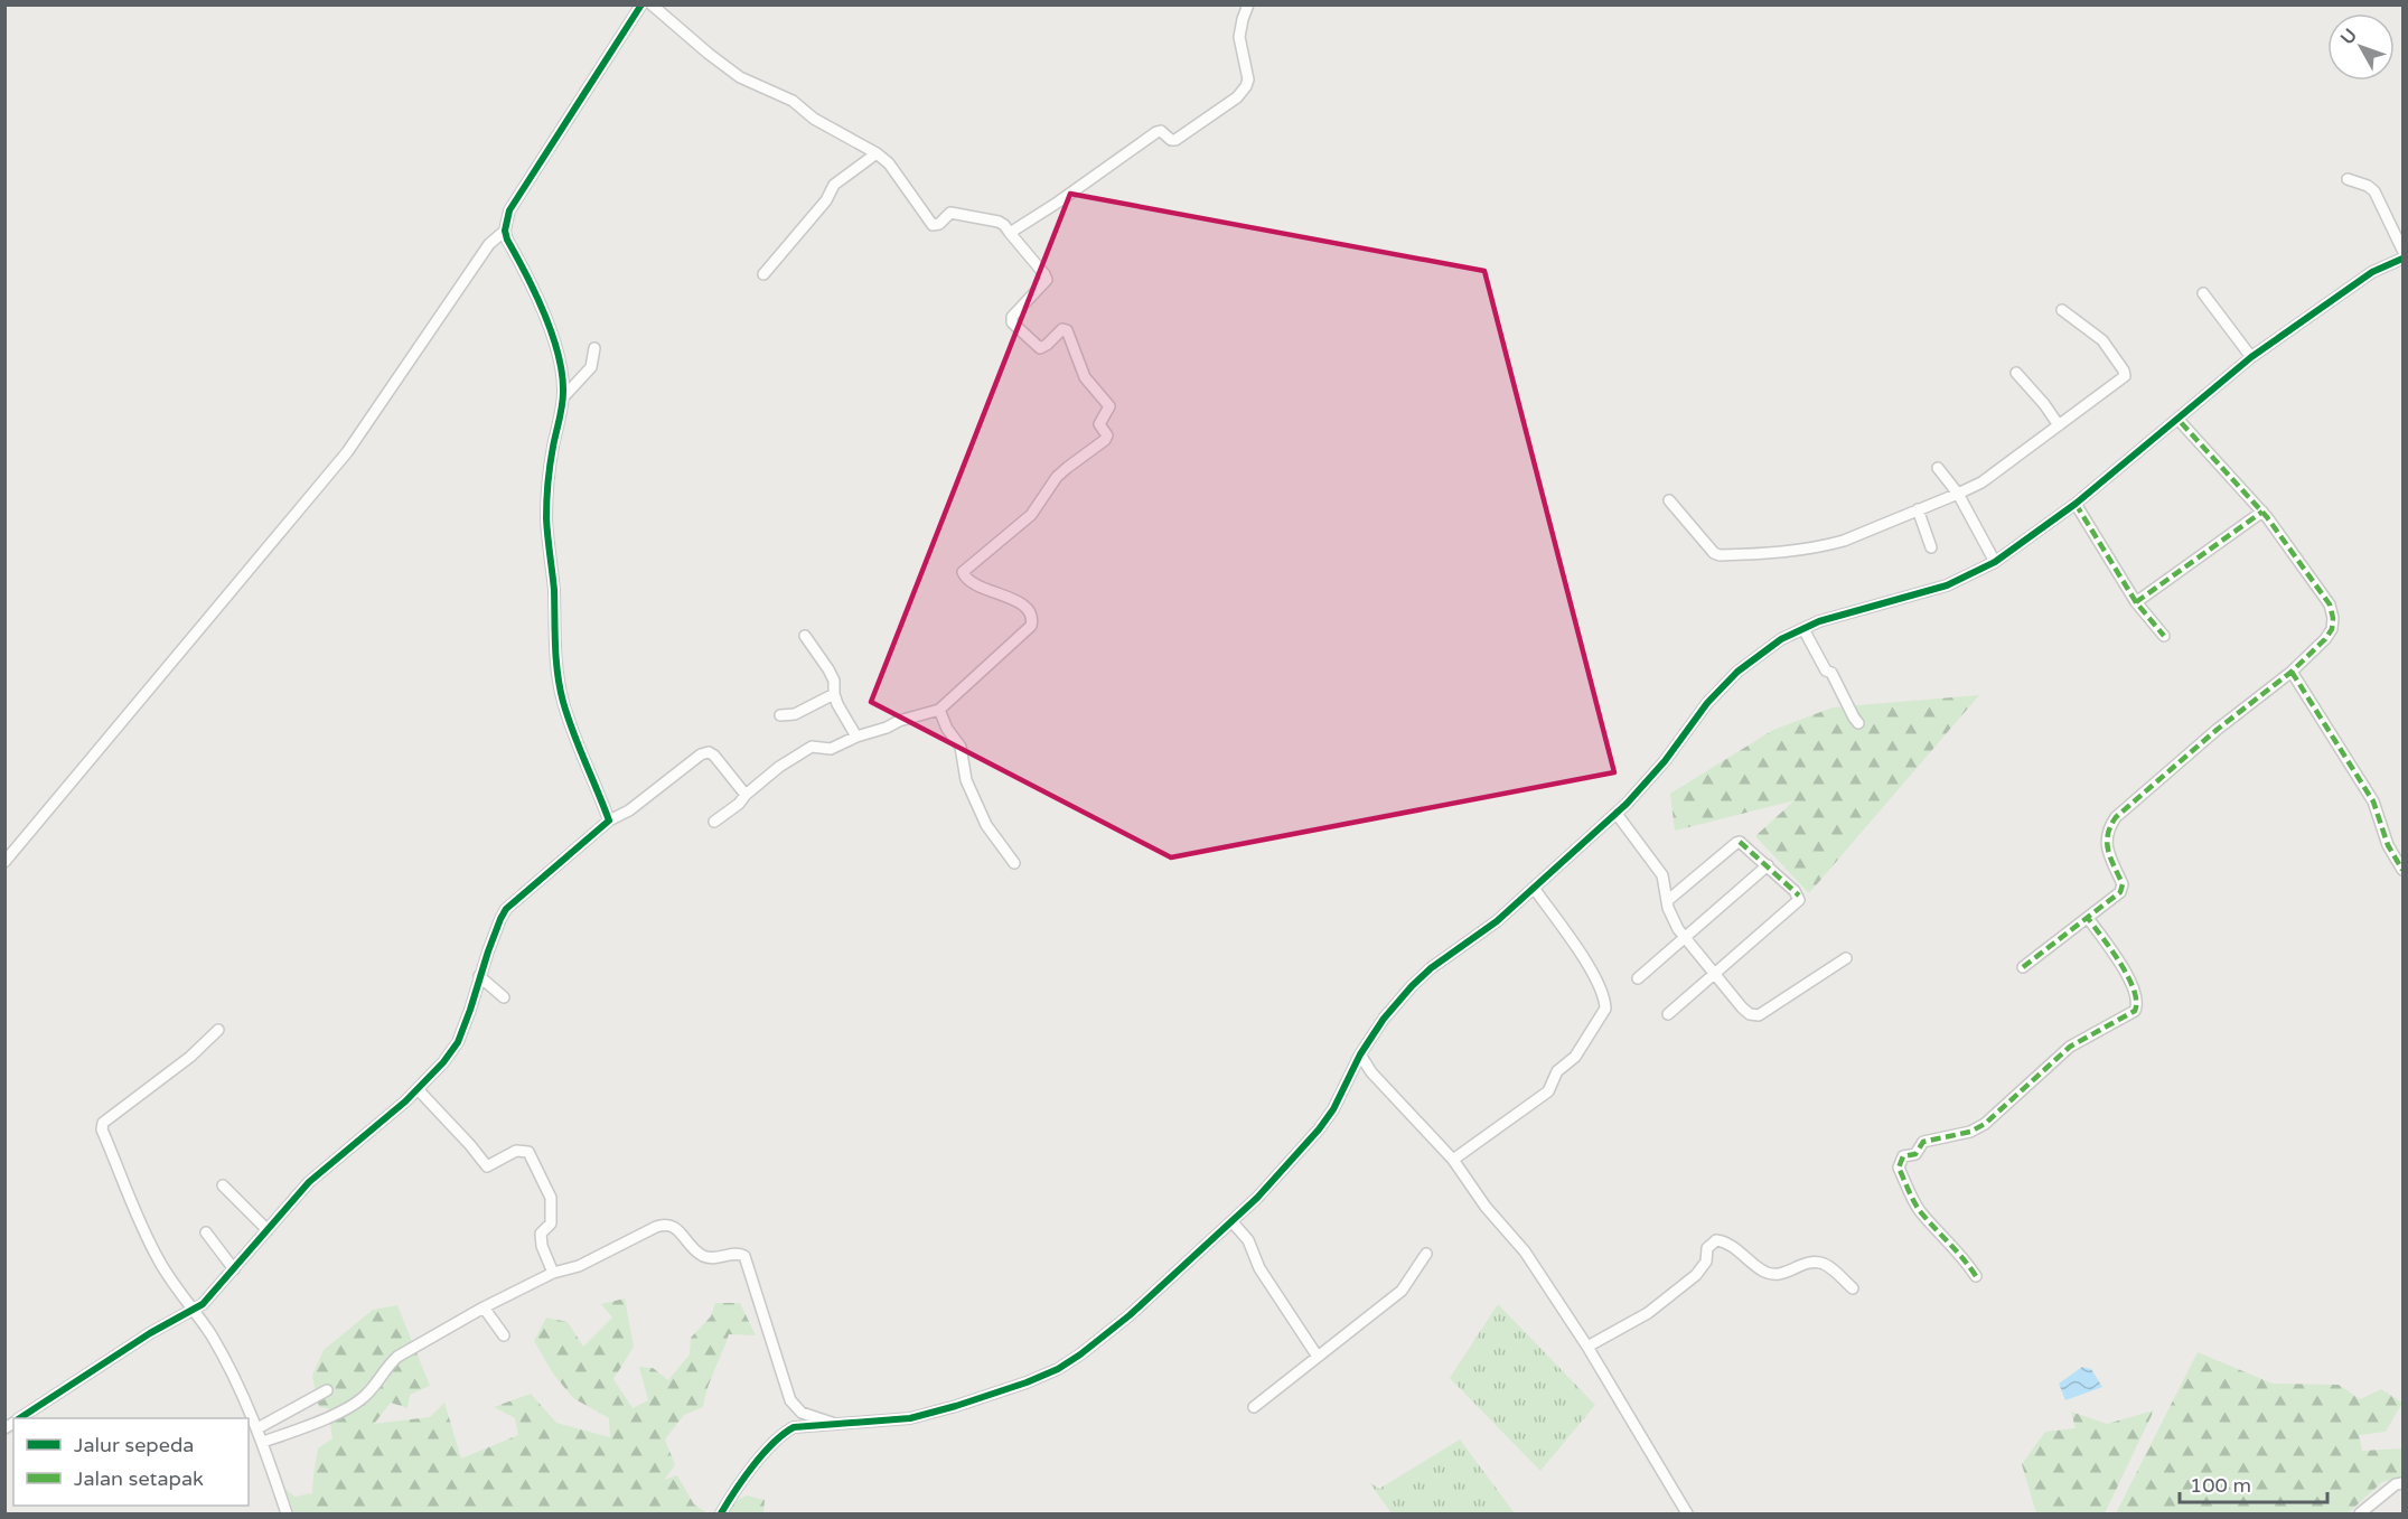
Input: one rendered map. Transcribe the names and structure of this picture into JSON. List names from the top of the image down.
{
  "legend": ["Jalur sepeda", "Jalan setapak"],
  "scale_bar": "100 m",
  "north": "top left"
}
